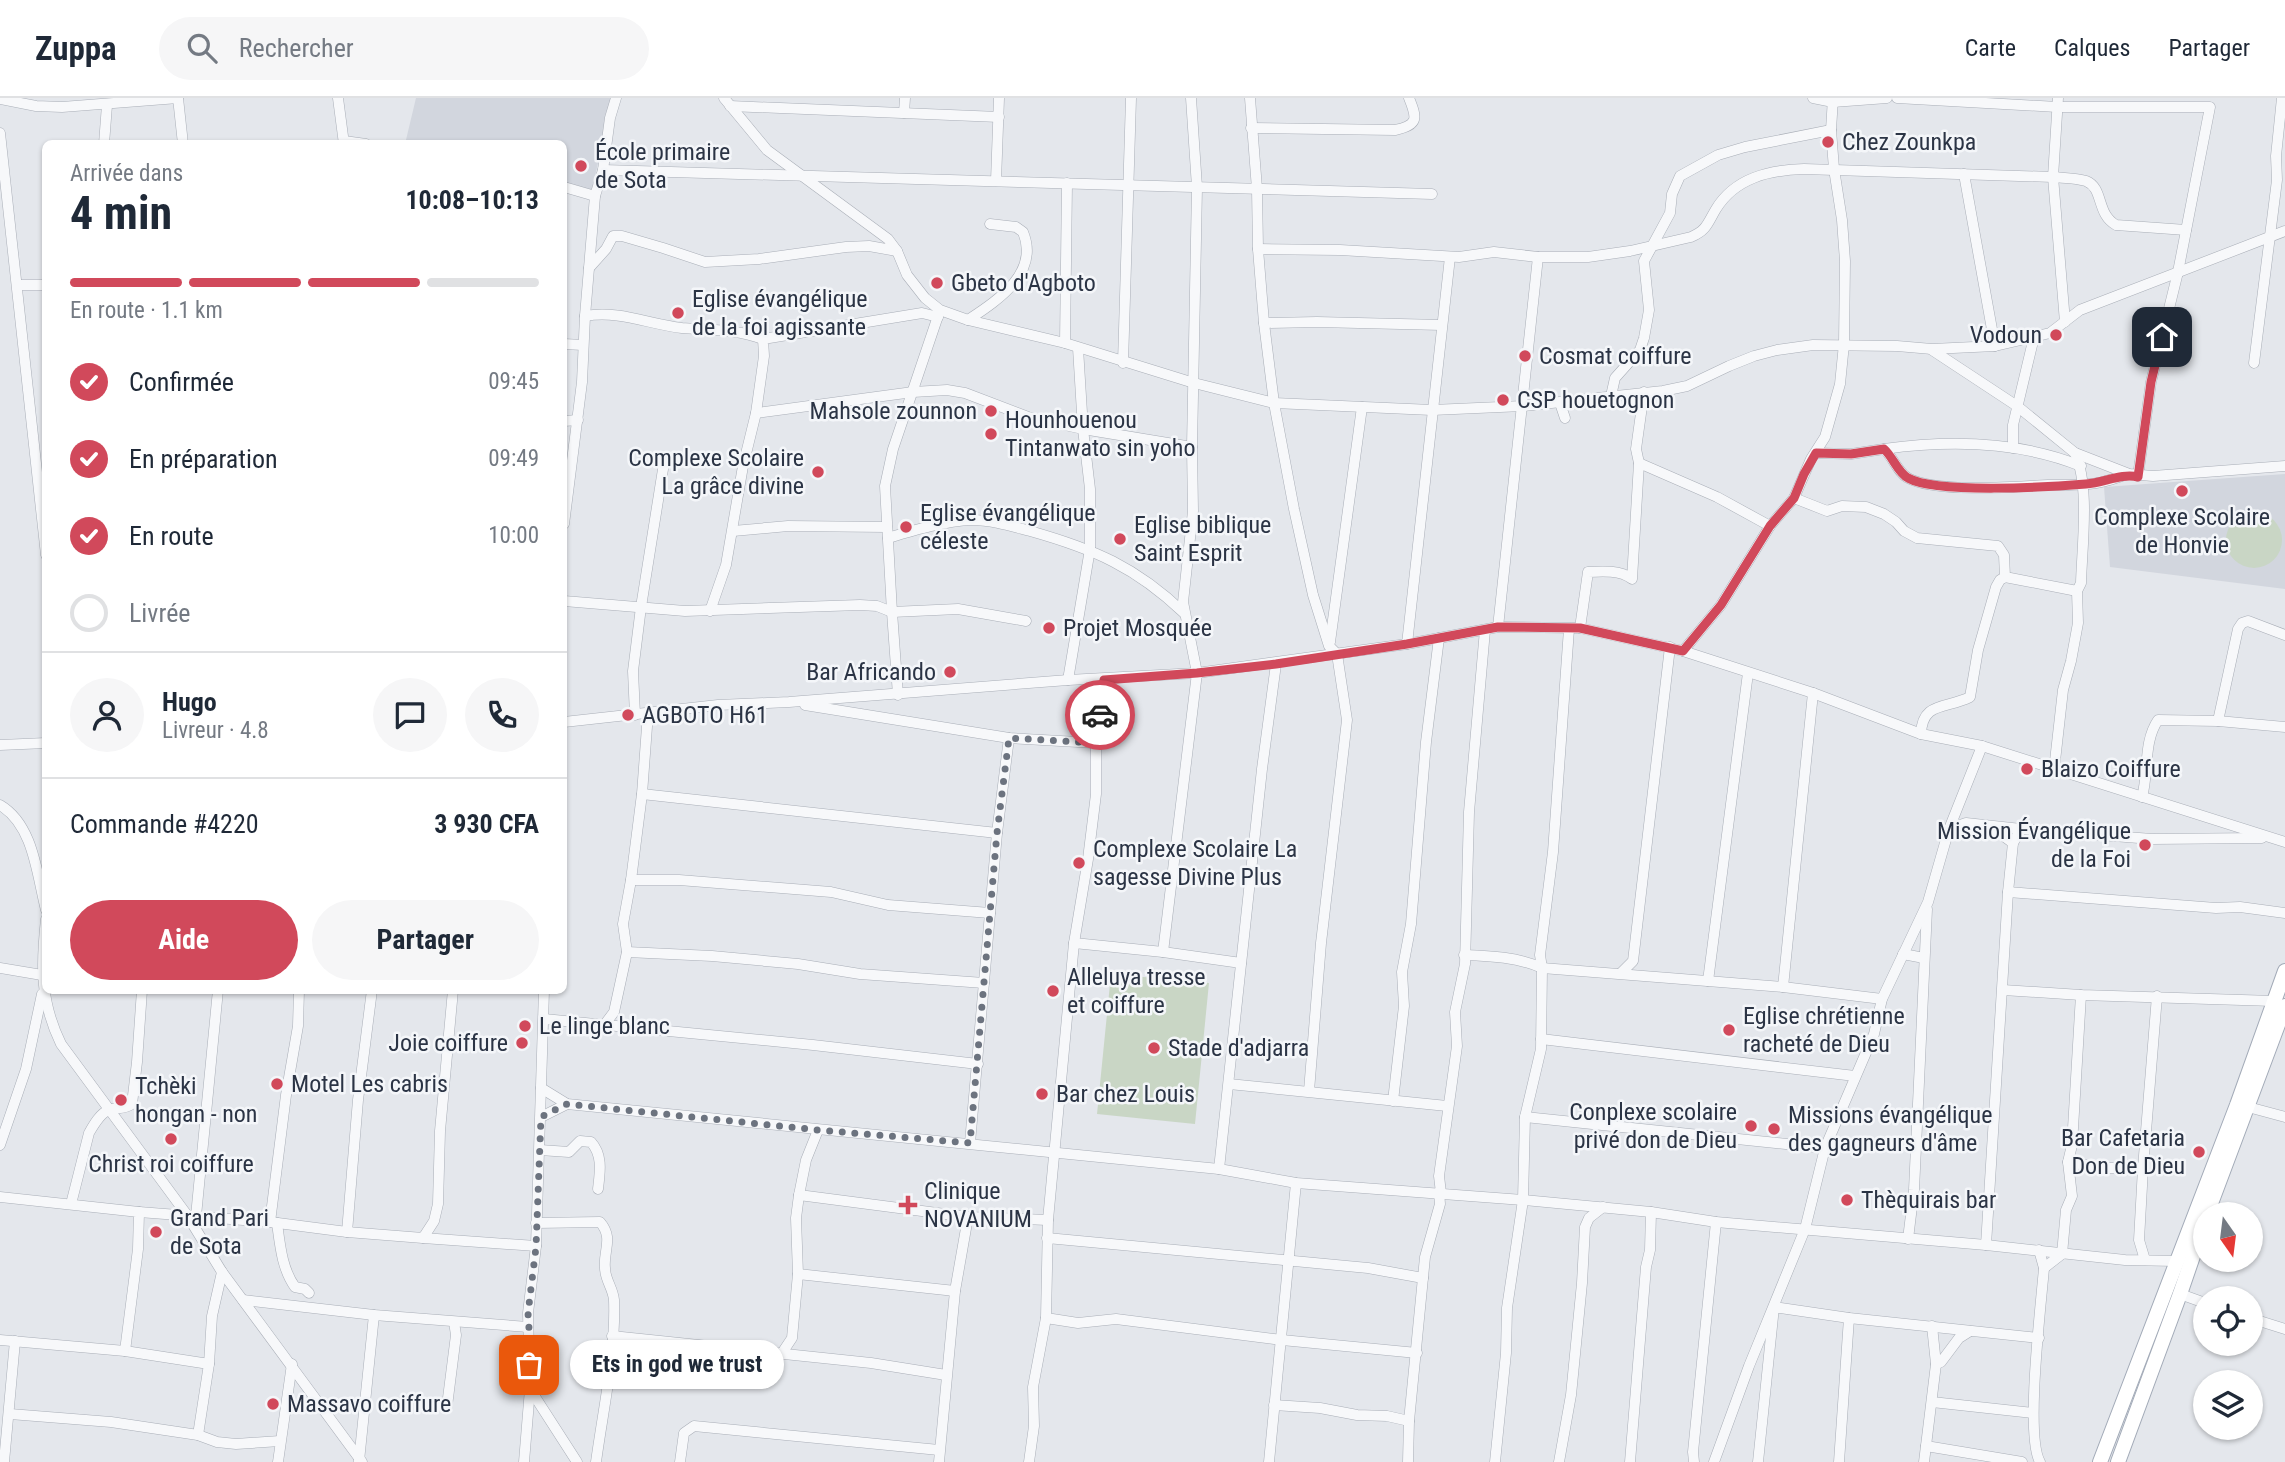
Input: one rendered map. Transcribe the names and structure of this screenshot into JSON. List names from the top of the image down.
{
  "places": {
    "other": [
      "Chez Zounkpa",
      "École primaire de Sota",
      "Gbeto d'Agboto",
      "Eglise évangélique de la foi agissante",
      "Vodoun",
      "Cosmat coiffure",
      "CSP houetognon",
      "Mahsole zounnon",
      "Hounhouenou Tintanwato sin yoho",
      "Complexe Scolaire La grâce divine",
      "Complexe Scolaire de Honvie",
      "Eglise évangélique céleste",
      "Eglise biblique Saint Esprit",
      "Projet Mosquée",
      "Bar Africando",
      "AGBOTO H61",
      "Blaizo Coiffure",
      "Mission Évangélique de la Foi",
      "Complexe Scolaire La sagesse Divine Plus",
      "Alleluya tresse et coiffure",
      "Le linge blanc",
      "Eglise chrétienne racheté de Dieu",
      "Joie coiffure",
      "Stade d'adjarra",
      "Motel Les cabris",
      "Bar chez Louis",
      "Tchèki hongan - non",
      "Conplexe scolaire privé don de Dieu",
      "Missions évangélique des gagneurs d'âme",
      "Christ roi coiffure",
      "Bar Cafetaria Don de Dieu",
      "Thèquirais bar",
      "Grand Pari de Sota",
      "Ets in god we trust",
      "Massavo coiffure"
    ],
    "health": ["Clinique NOVANIUM"]
  },
  "north": "bottom",
  "page": {
    "header": "Zuppa",
    "search": "Rechercher",
    "nav": ["Carte", "Calques", "Partager"],
    "heading": ["4 min", "Arrivée dans", "10:08–10:13"],
    "panel": [
      "Hugo",
      "Livreur · 4.8",
      "Commande #4220",
      "3 930 CFA"
    ],
    "bar": "En route · 1.1 km",
    "list": [
      ["Confirmée", "09:45"],
      ["En préparation", "09:49"],
      ["En route", "10:00"],
      "Livrée"
    ],
    "buttons": ["Aide", "Partager"],
    "bubble": "Ets in god we trust"
  }
}
